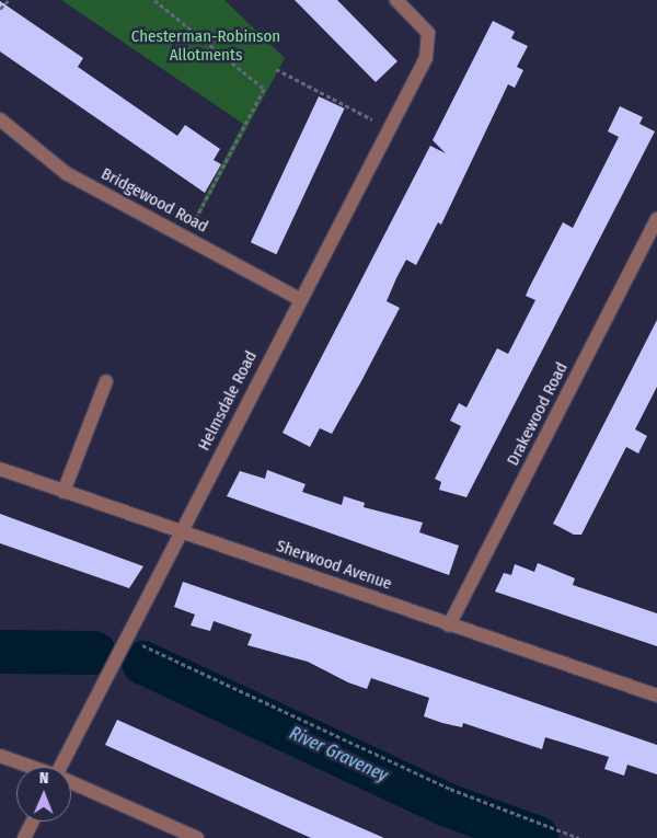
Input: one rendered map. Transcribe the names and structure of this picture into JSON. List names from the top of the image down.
{
  "streets": {
    "street": [
      "Bridgewood Road",
      "Helmsdale Road",
      "Drakewood Road",
      "Sherwood Avenue"
    ]
  },
  "crossings": [
    ["Bridgewood Road", "Helmsdale Road"],
    ["Helmsdale Road", "Sherwood Avenue"],
    ["Drakewood Road", "Sherwood Avenue"]
  ],
  "water": ["River Graveney"],
  "parks": ["Chesterman-Robinson Allotments"],
  "north": "top"
}
